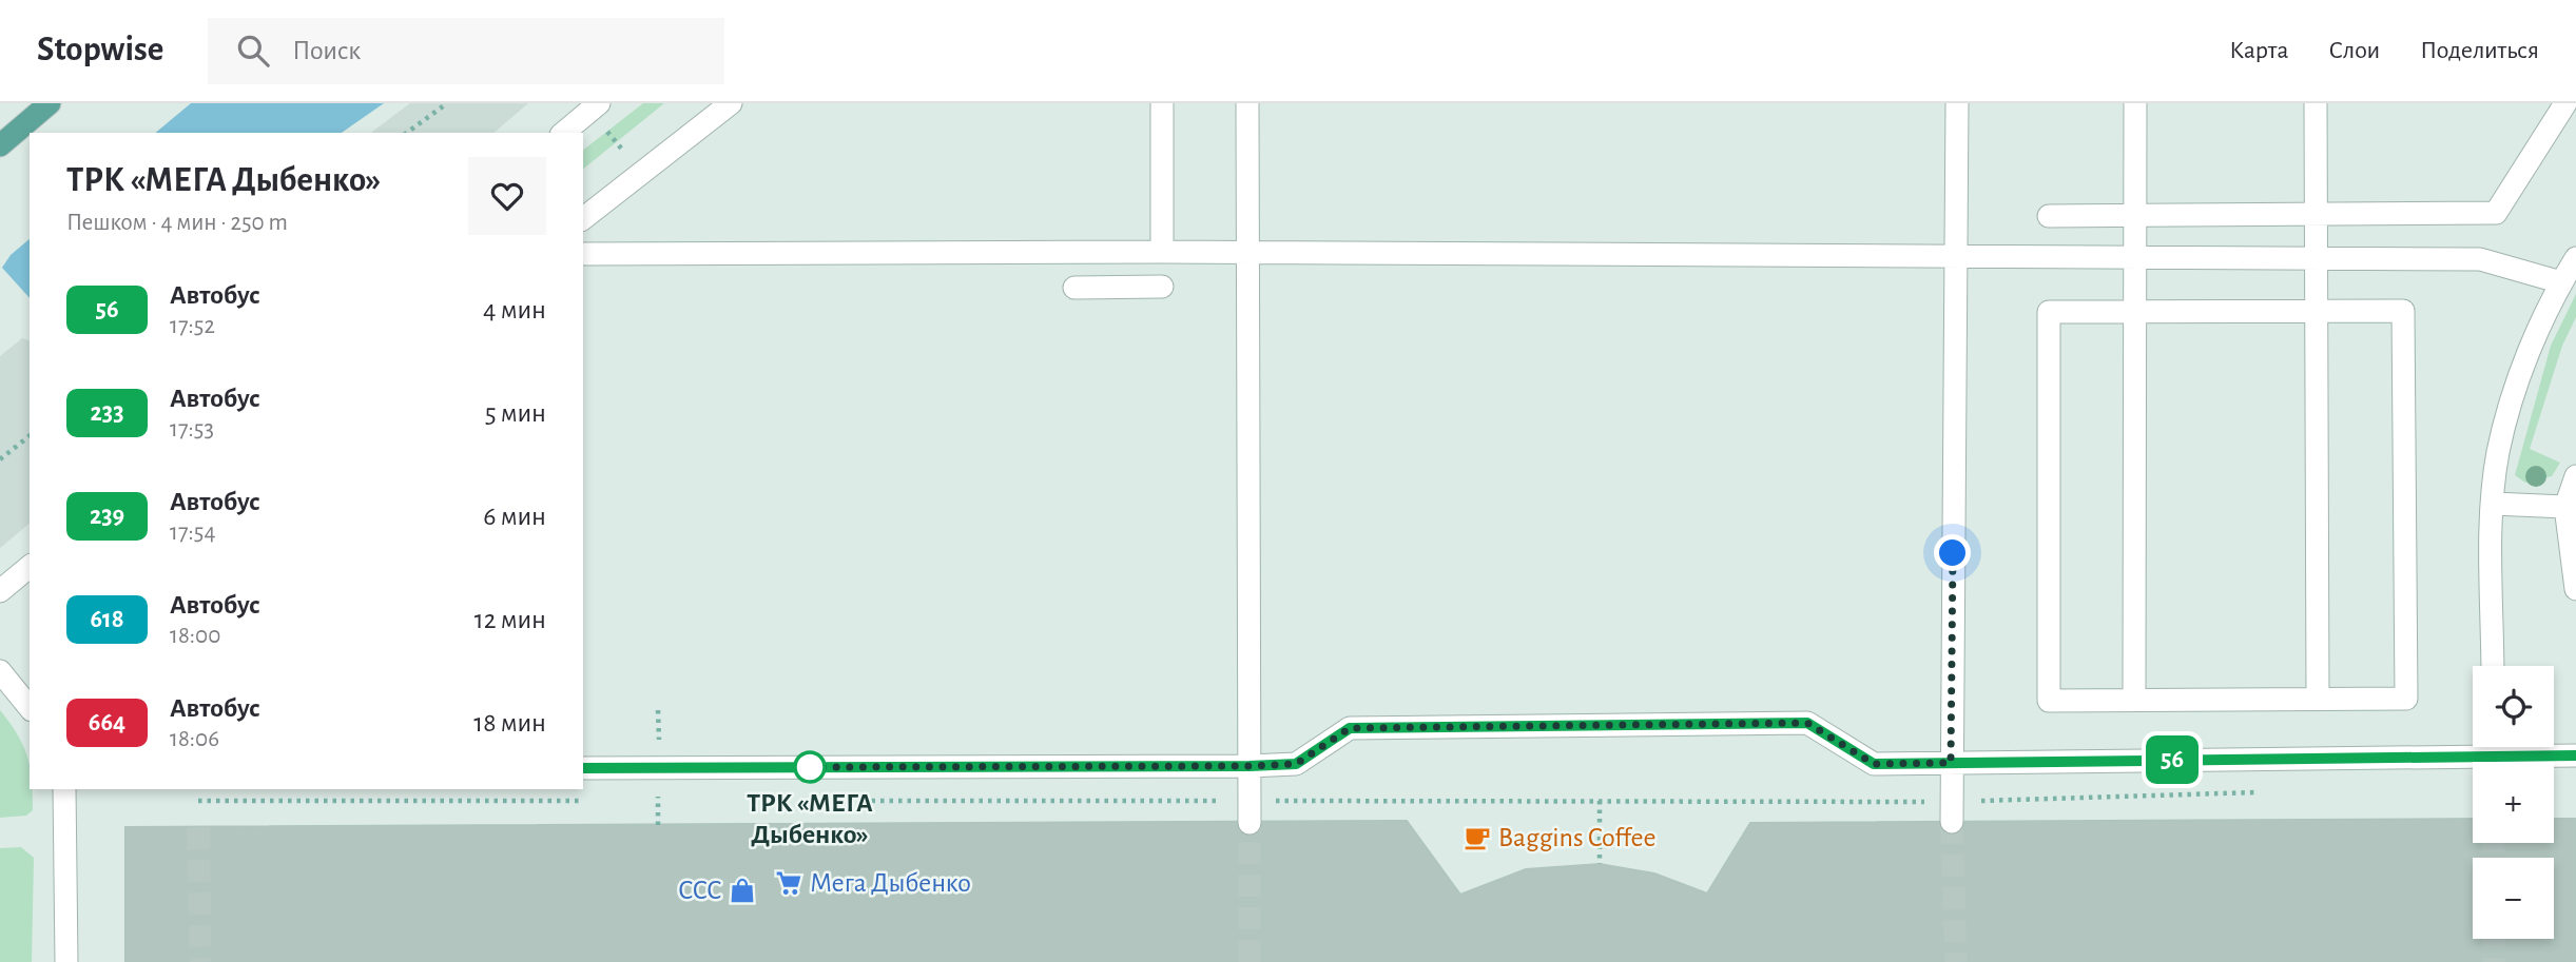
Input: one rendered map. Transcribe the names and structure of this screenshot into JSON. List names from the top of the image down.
{
  "places": {
    "other": ["ТРК «МЕГА Дыбенко»"],
    "cafe": ["Baggins Coffee"],
    "supermarket": ["Мега Дыбенко"],
    "shop": ["CCC"]
  },
  "lines": ["bus line 56"],
  "page": {
    "header": "Stopwise",
    "search": "Поиск",
    "nav": ["Карта", "Слои", "Поделиться"],
    "on_map": "56",
    "heading": ["ТРК «МЕГА Дыбенко»", "Пешком · 4 мин · 250 m"],
    "list": [
      {
        "mark": "56",
        "name": "Автобус",
        "note": "17:52",
        "value": "4 мин"
      },
      {
        "mark": "233",
        "name": "Автобус",
        "note": "17:53",
        "value": "5 мин"
      },
      {
        "mark": "239",
        "name": "Автобус",
        "note": "17:54",
        "value": "6 мин"
      },
      {
        "mark": "618",
        "name": "Автобус",
        "note": "18:00",
        "value": "12 мин"
      },
      {
        "mark": "664",
        "name": "Автобус",
        "note": "18:06",
        "value": "18 мин"
      }
    ],
    "map_buttons": ["+", "−"]
  }
}
